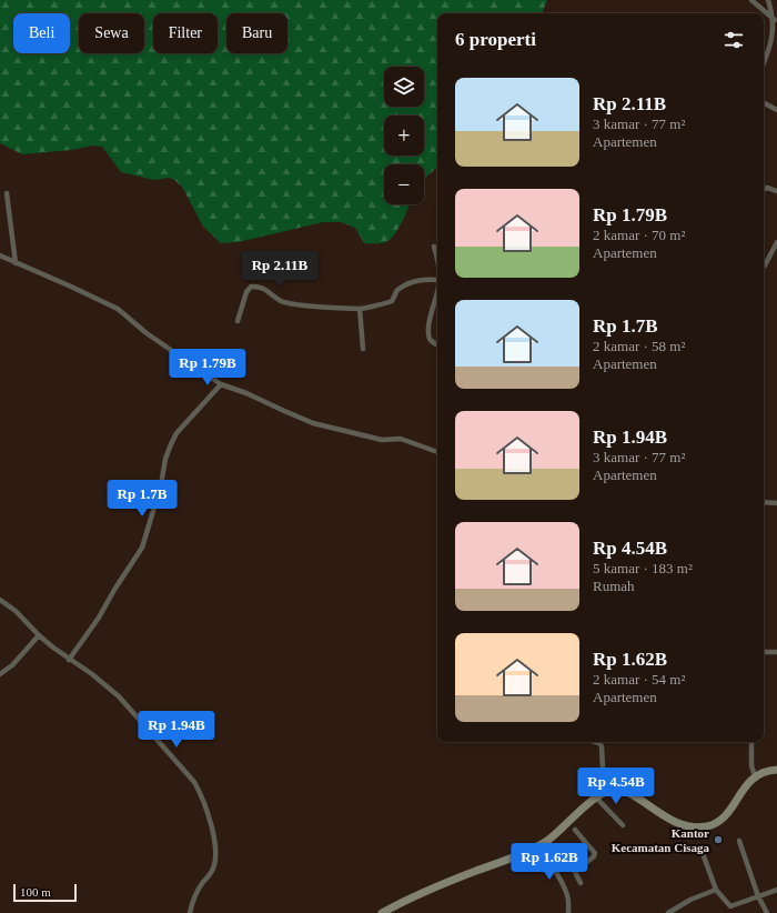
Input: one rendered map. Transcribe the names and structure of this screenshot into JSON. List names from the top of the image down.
{
  "places": ["Kantor Kecamatan Cisaga"],
  "scale_bar": "100 m",
  "page": {
    "chip": [
      "Beli",
      "Sewa",
      "Filter",
      "Baru"
    ],
    "heading": "6 properti",
    "map_buttons": ["+", "−"],
    "list": [
      {
        "name": "Rp 2.11B",
        "note": "3 kamar · 77 m² · Apartemen"
      },
      {
        "name": "Rp 1.79B",
        "note": "2 kamar · 70 m² · Apartemen"
      },
      {
        "name": "Rp 1.7B",
        "note": "2 kamar · 58 m² · Apartemen"
      },
      {
        "name": "Rp 1.94B",
        "note": "3 kamar · 77 m² · Apartemen"
      },
      {
        "name": "Rp 4.54B",
        "note": "5 kamar · 183 m² · Rumah"
      },
      {
        "name": "Rp 1.62B",
        "note": "2 kamar · 54 m² · Apartemen"
      }
    ],
    "price": [
      "Rp 2.11B",
      "Rp 1.79B",
      "Rp 1.7B",
      "Rp 1.94B",
      "Rp 4.54B",
      "Rp 1.62B"
    ],
    "scale": "100 m"
  }
}
